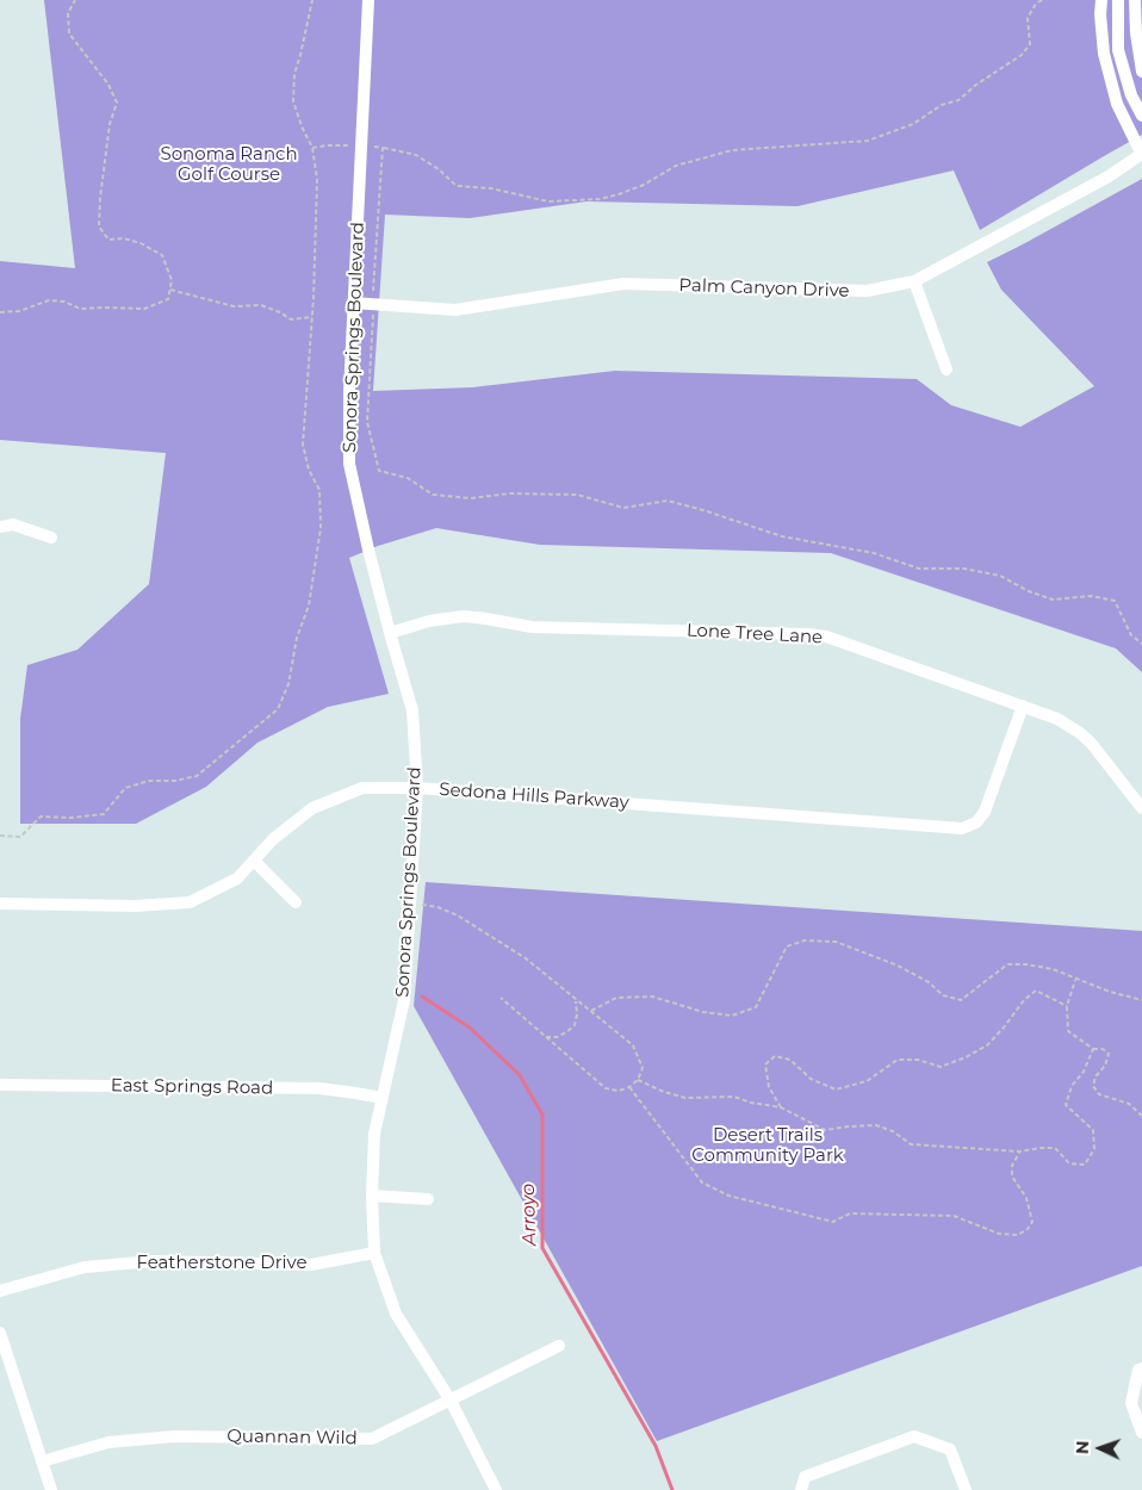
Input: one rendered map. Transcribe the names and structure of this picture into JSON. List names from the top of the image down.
{
  "streets": {
    "street": [
      "Palm Canyon Drive",
      "Sonora Springs Boulevard",
      "Lone Tree Lane",
      "Sedona Hills Parkway",
      "East Springs Road",
      "Featherstone Drive",
      "Quannan Wild"
    ]
  },
  "crossings": [
    ["Palm Canyon Drive", "Sonora Springs Boulevard"],
    ["Sonora Springs Boulevard", "Lone Tree Lane"],
    ["Sonora Springs Boulevard", "Sedona Hills Parkway"],
    ["Sonora Springs Boulevard", "East Springs Road"],
    ["Sonora Springs Boulevard", "Featherstone Drive"],
    ["Sonora Springs Boulevard", "Quannan Wild"],
    ["Lone Tree Lane", "Sedona Hills Parkway"]
  ],
  "water": ["Arroyo"],
  "parks": ["Sonoma Ranch Golf Course", "Desert Trails Community Park"],
  "north": "left"
}
